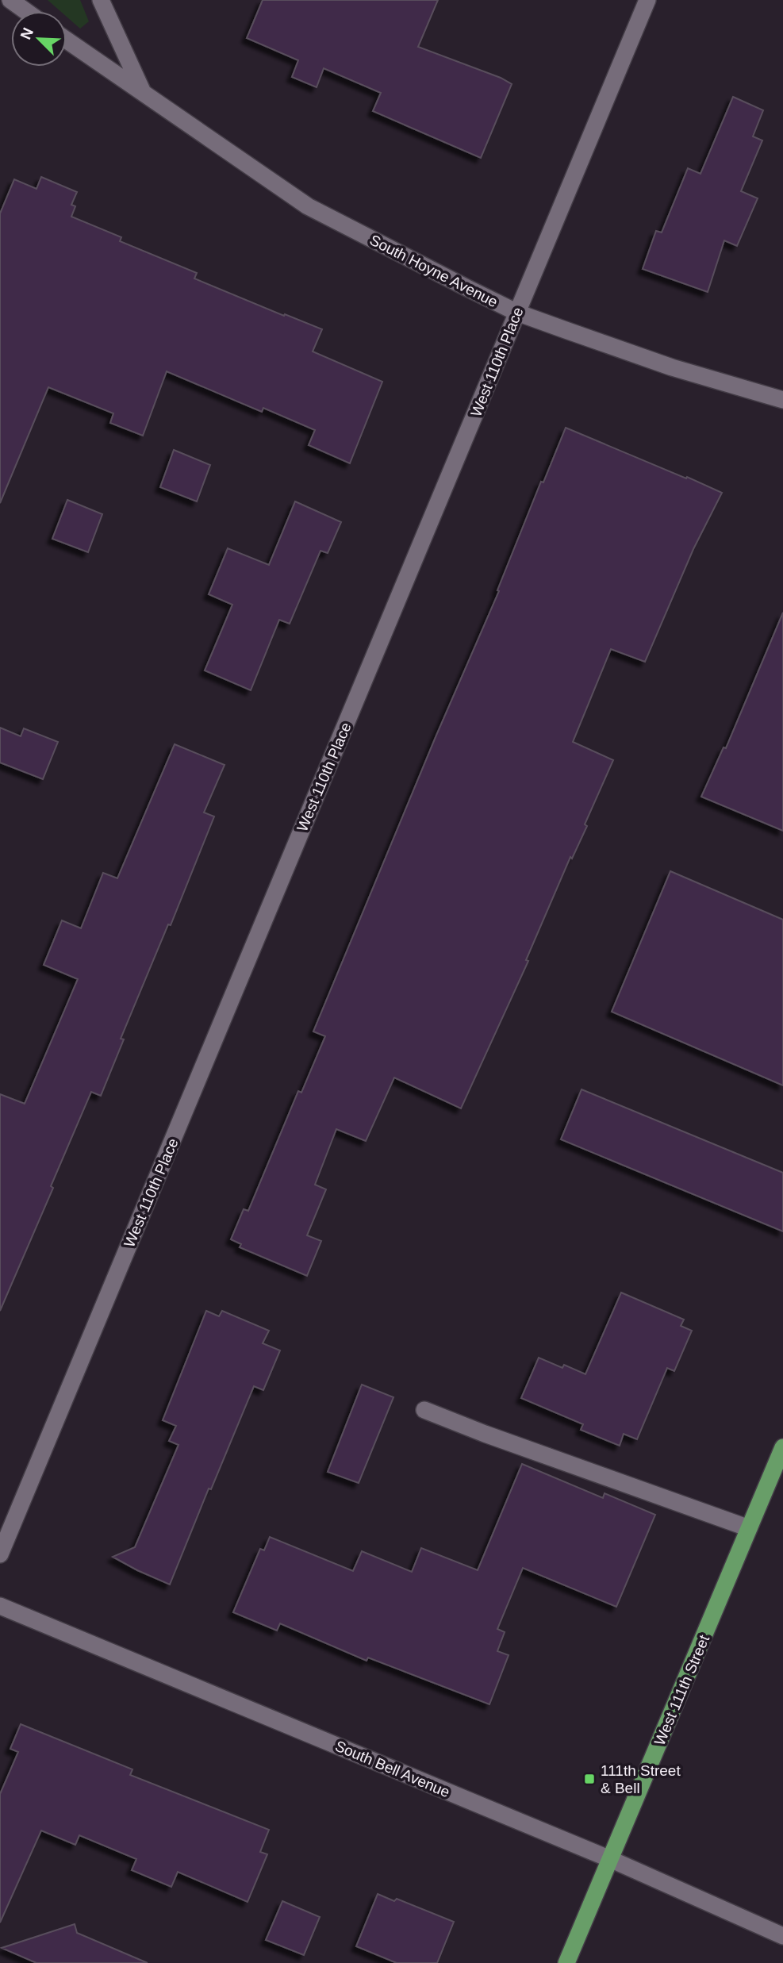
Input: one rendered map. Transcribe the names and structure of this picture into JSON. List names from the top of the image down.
{
  "streets": {
    "main road": ["West 111th Street"],
    "street": ["South Hoyne Avenue", "West 110th Place", "South Bell Avenue"]
  },
  "crossings": [
    ["South Hoyne Avenue", "West 110th Place"],
    ["West 111th Street", "South Bell Avenue"]
  ],
  "places": {
    "transit": ["111th Street & Bell"]
  },
  "north": "top left"
}
